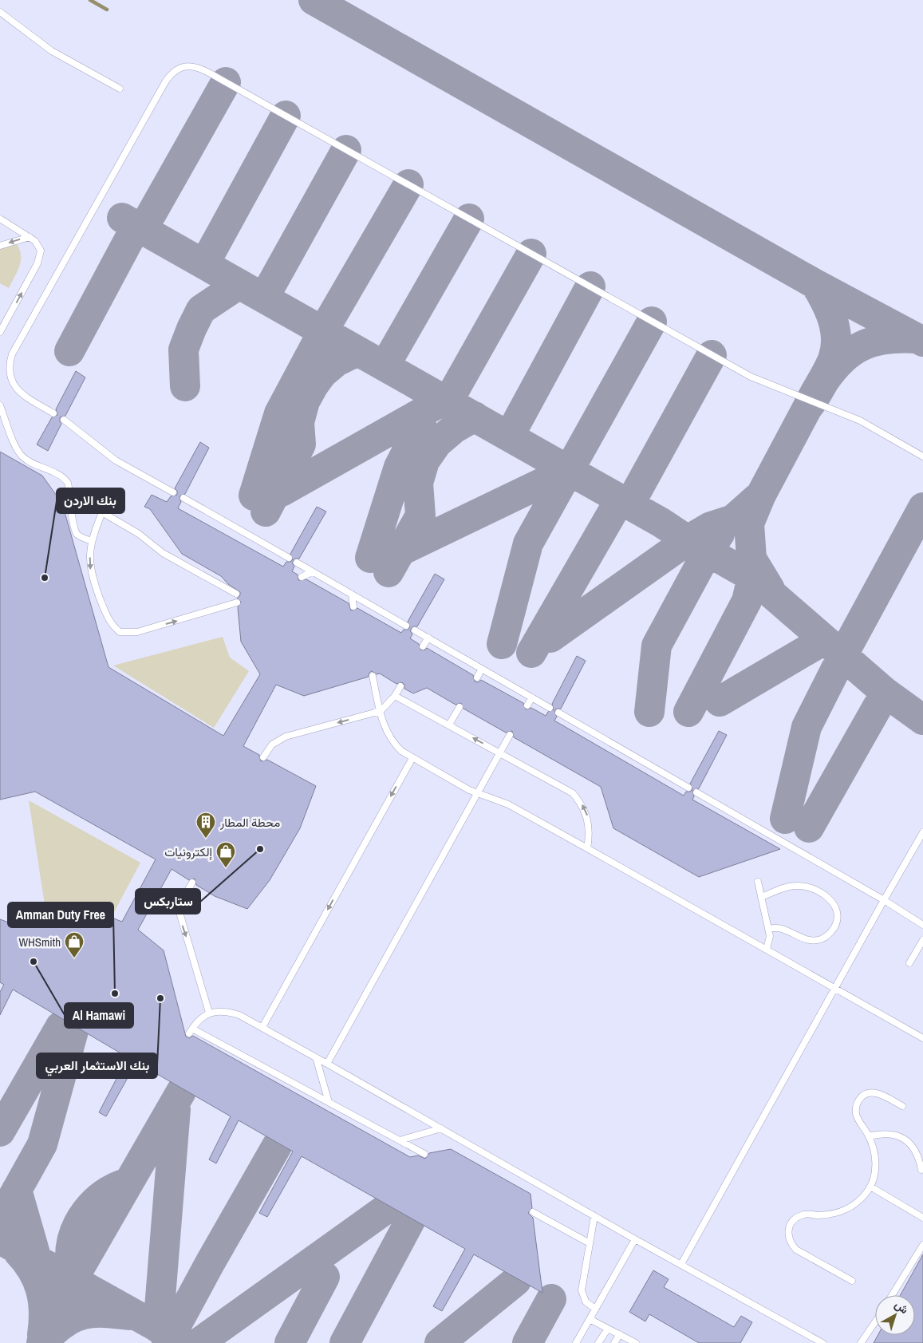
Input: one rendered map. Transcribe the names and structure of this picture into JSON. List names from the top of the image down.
{
  "places": {
    "other": [
      "بنك الاردن",
      "ستاربكس",
      "Al Hamawi",
      "Amman Duty Free",
      "بنك الاستثمار العربي"
    ],
    "building": ["محطة المطار"],
    "shop": ["إلكترونيات", "WHSmith"]
  },
  "north": "top right"
}
